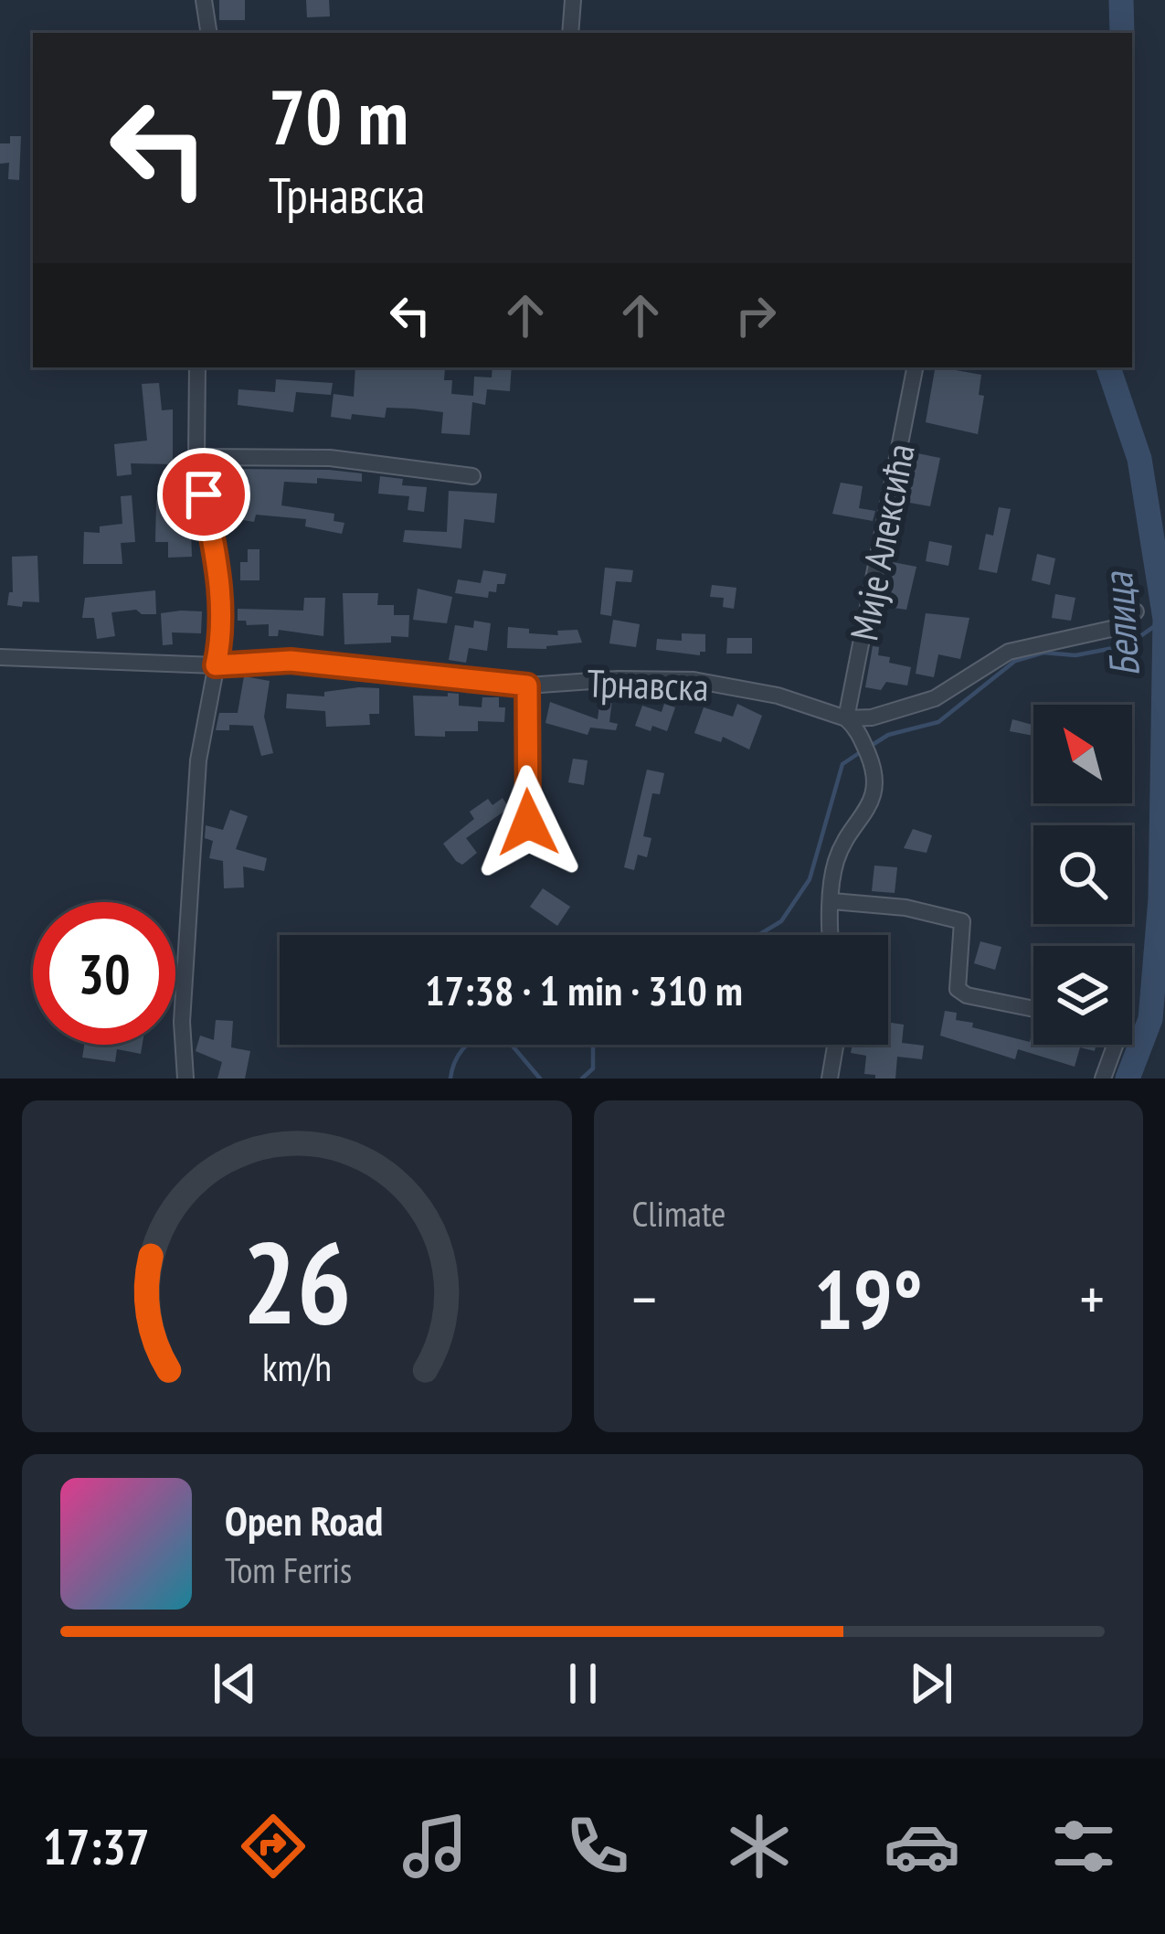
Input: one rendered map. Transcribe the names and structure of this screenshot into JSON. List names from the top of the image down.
{
  "streets": {
    "street": ["Мије Алексића", "Трнавска"]
  },
  "crossings": [
    ["Мије Алексића", "Трнавска"]
  ],
  "water": ["Белица"],
  "north": "top left",
  "page": {
    "turn": ["70 m", "Трнавска"],
    "limit": "30",
    "trip": "17:38 · 1 min · 310 m",
    "tile": "Climate",
    "heat": ["−", "19°", "+"],
    "song": ["Open Road", "Tom Ferris"],
    "tabs": "17:37",
    "gauge": ["26", "km/h"]
  }
}
